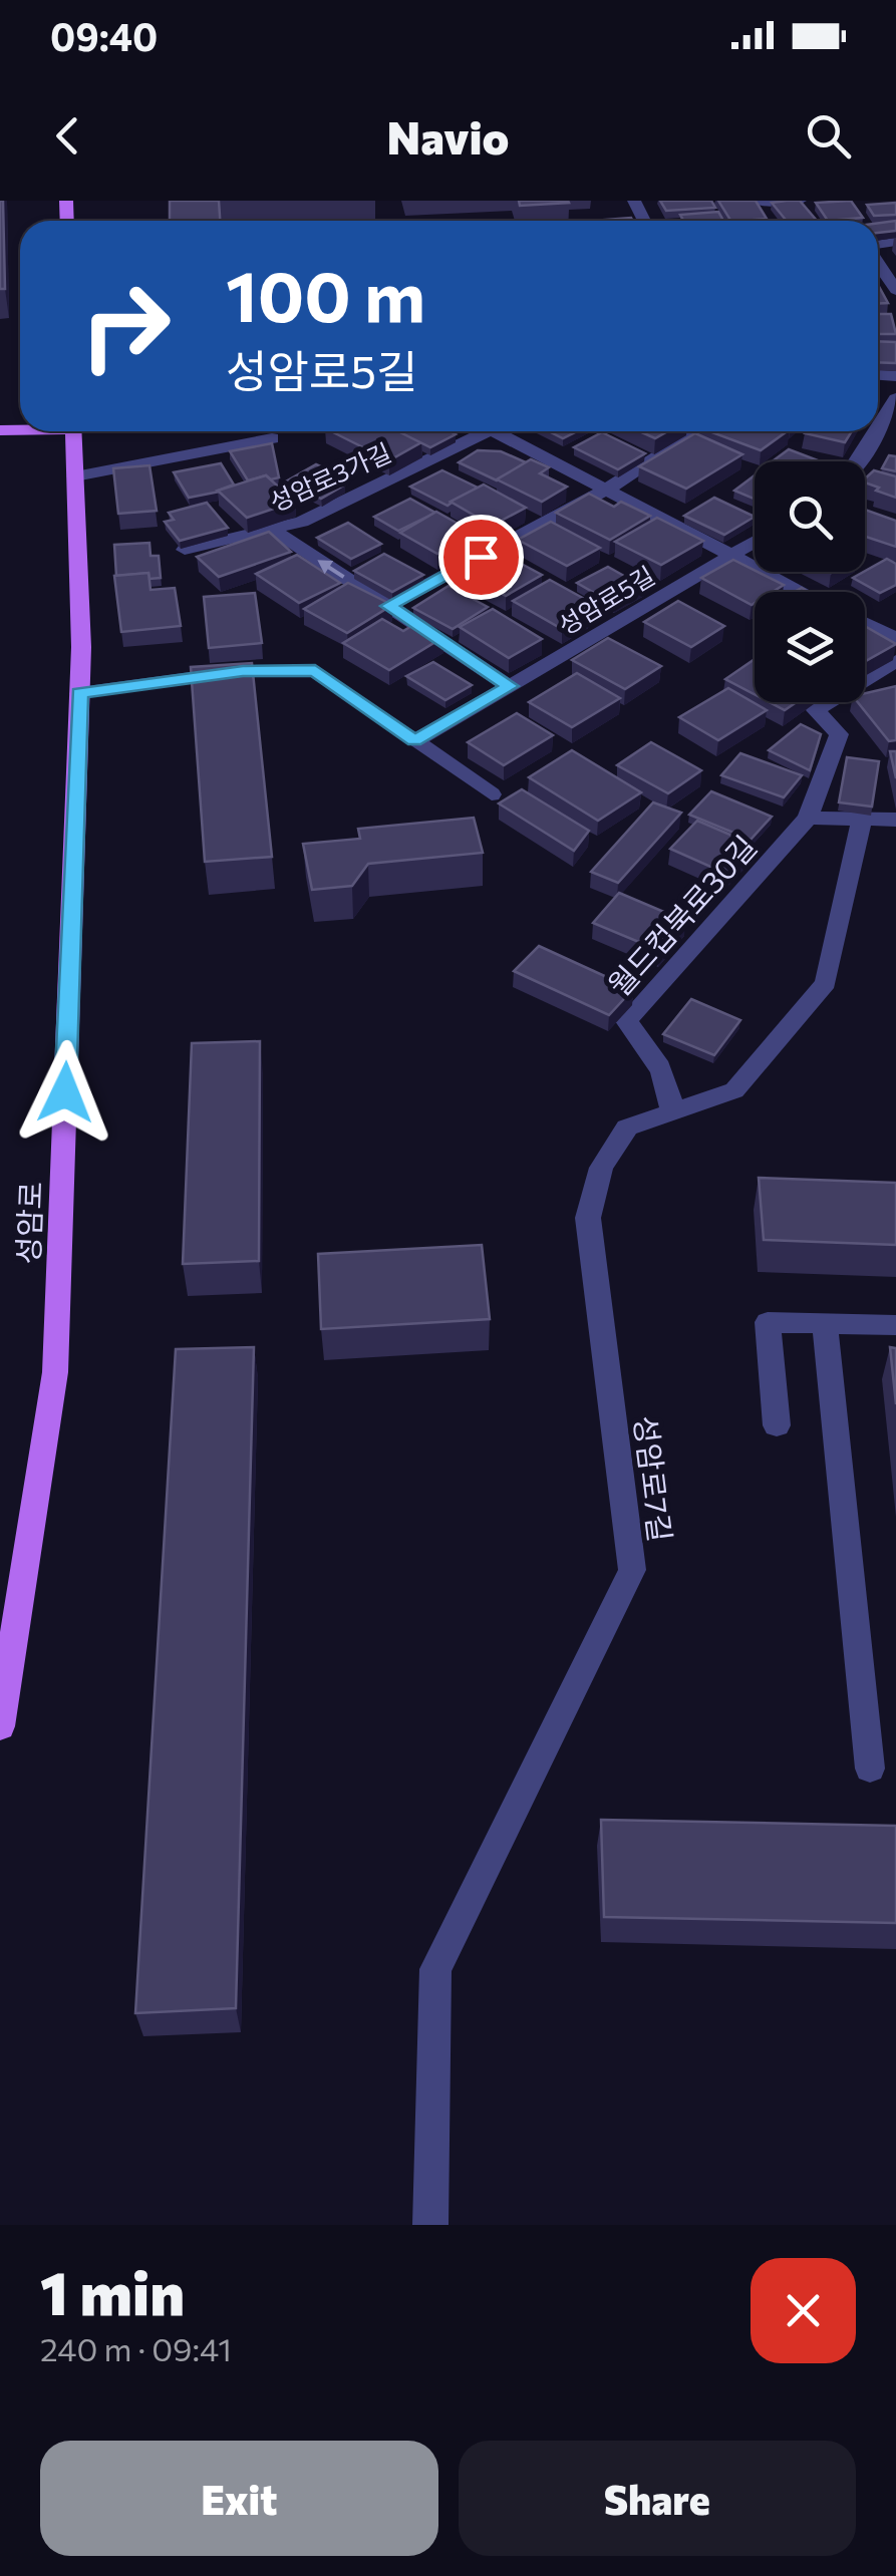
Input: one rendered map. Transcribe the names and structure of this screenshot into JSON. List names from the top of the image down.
{
  "streets": {
    "main road": ["성암로"],
    "street": [
      "성암로3가길",
      "성암로5길",
      "월드컵북로30길",
      "성암로7길"
    ]
  },
  "crossings": [
    ["월드컵북로30길", "성암로7길"]
  ],
  "page": {
    "status": "09:40",
    "header": "Navio",
    "turn": ["100 m", "성암로5길"],
    "heading": ["1 min", "240 m · 09:41"],
    "buttons": ["Exit", "Share"]
  }
}
